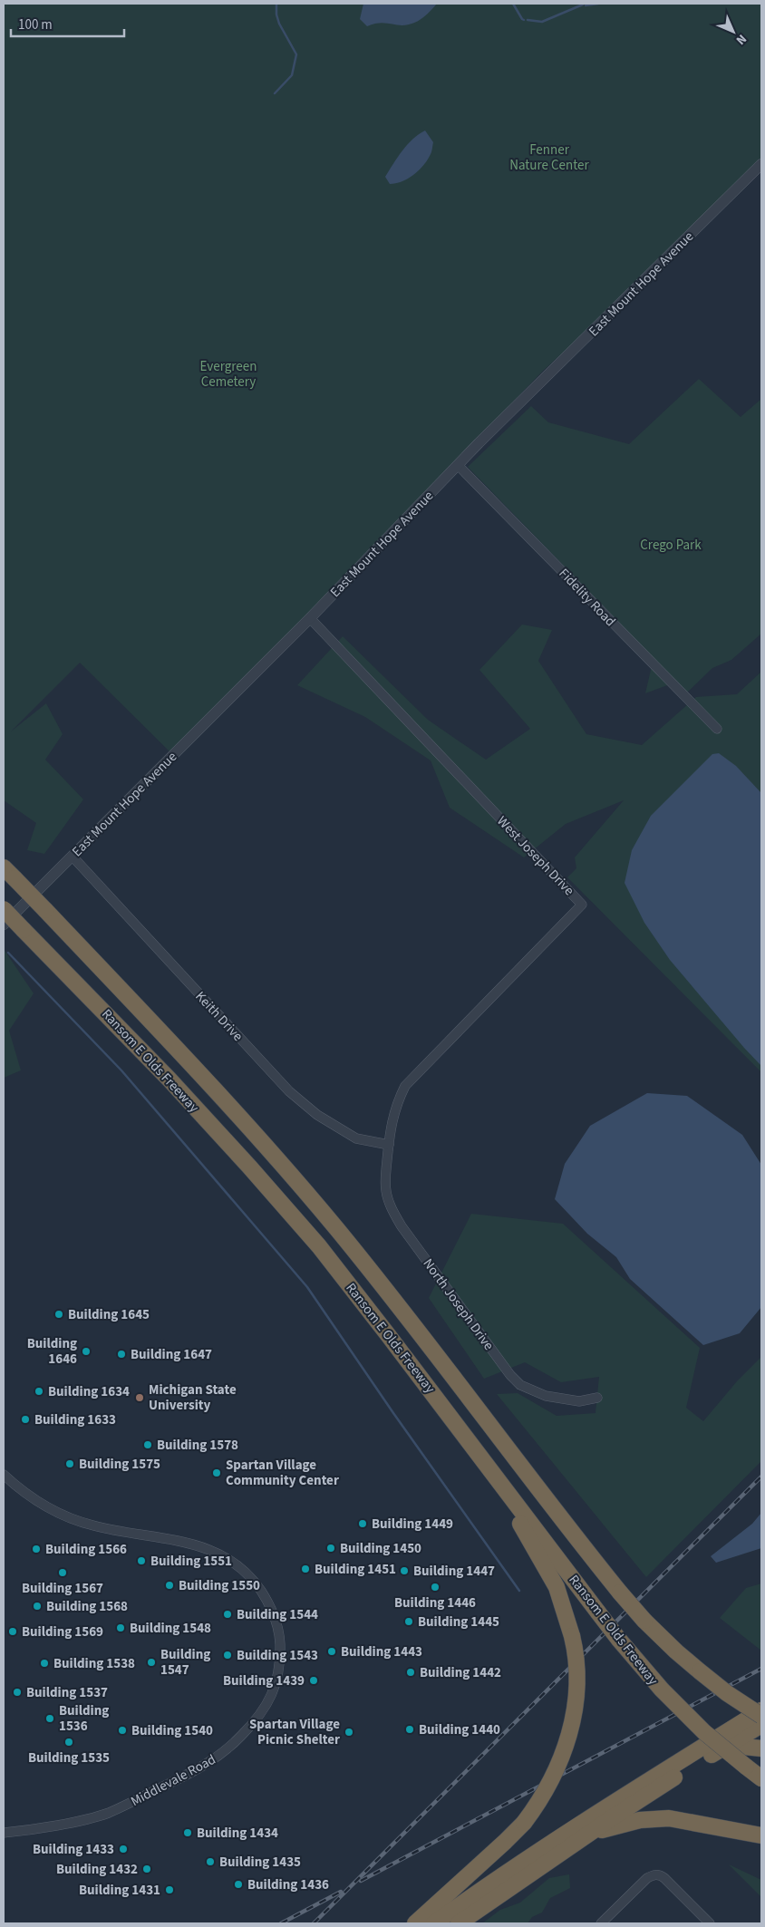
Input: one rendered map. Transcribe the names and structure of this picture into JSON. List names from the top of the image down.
{
  "streets": {
    "highway": ["Ransom E Olds Freeway"],
    "street": [
      "East Mount Hope Avenue",
      "Fidelity Road",
      "West Joseph Drive",
      "Keith Drive",
      "North Joseph Drive",
      "Middlevale Road"
    ]
  },
  "crossings": [
    ["East Mount Hope Avenue", "Fidelity Road"],
    ["East Mount Hope Avenue", "West Joseph Drive"],
    ["East Mount Hope Avenue", "Keith Drive"],
    ["West Joseph Drive", "Keith Drive"],
    ["West Joseph Drive", "North Joseph Drive"],
    ["Keith Drive", "North Joseph Drive"]
  ],
  "parks": ["Fenner Nature Center", "Evergreen Cemetery", "Crego Park"],
  "places": [
    "Building 1645",
    "Building 1646",
    "Building 1647",
    "Building 1634",
    "Michigan State University",
    "Building 1633",
    "Building 1578",
    "Building 1575",
    "Spartan Village Community Center",
    "Building 1449",
    "Building 1450",
    "Building 1566",
    "Building 1551",
    "Building 1451",
    "Building 1447",
    "Building 1567",
    "Building 1550",
    "Building 1446",
    "Building 1568",
    "Building 1544",
    "Building 1445",
    "Building 1548",
    "Building 1569",
    "Building 1443",
    "Building 1543",
    "Building 1547",
    "Building 1538",
    "Building 1442",
    "Building 1439",
    "Building 1537",
    "Building 1536",
    "Building 1440",
    "Building 1540",
    "Spartan Village Picnic Shelter",
    "Building 1535",
    "Building 1434",
    "Building 1433",
    "Building 1435",
    "Building 1432",
    "Building 1436",
    "Building 1431"
  ],
  "scale_bar": "100 m",
  "north": "bottom right"
}
